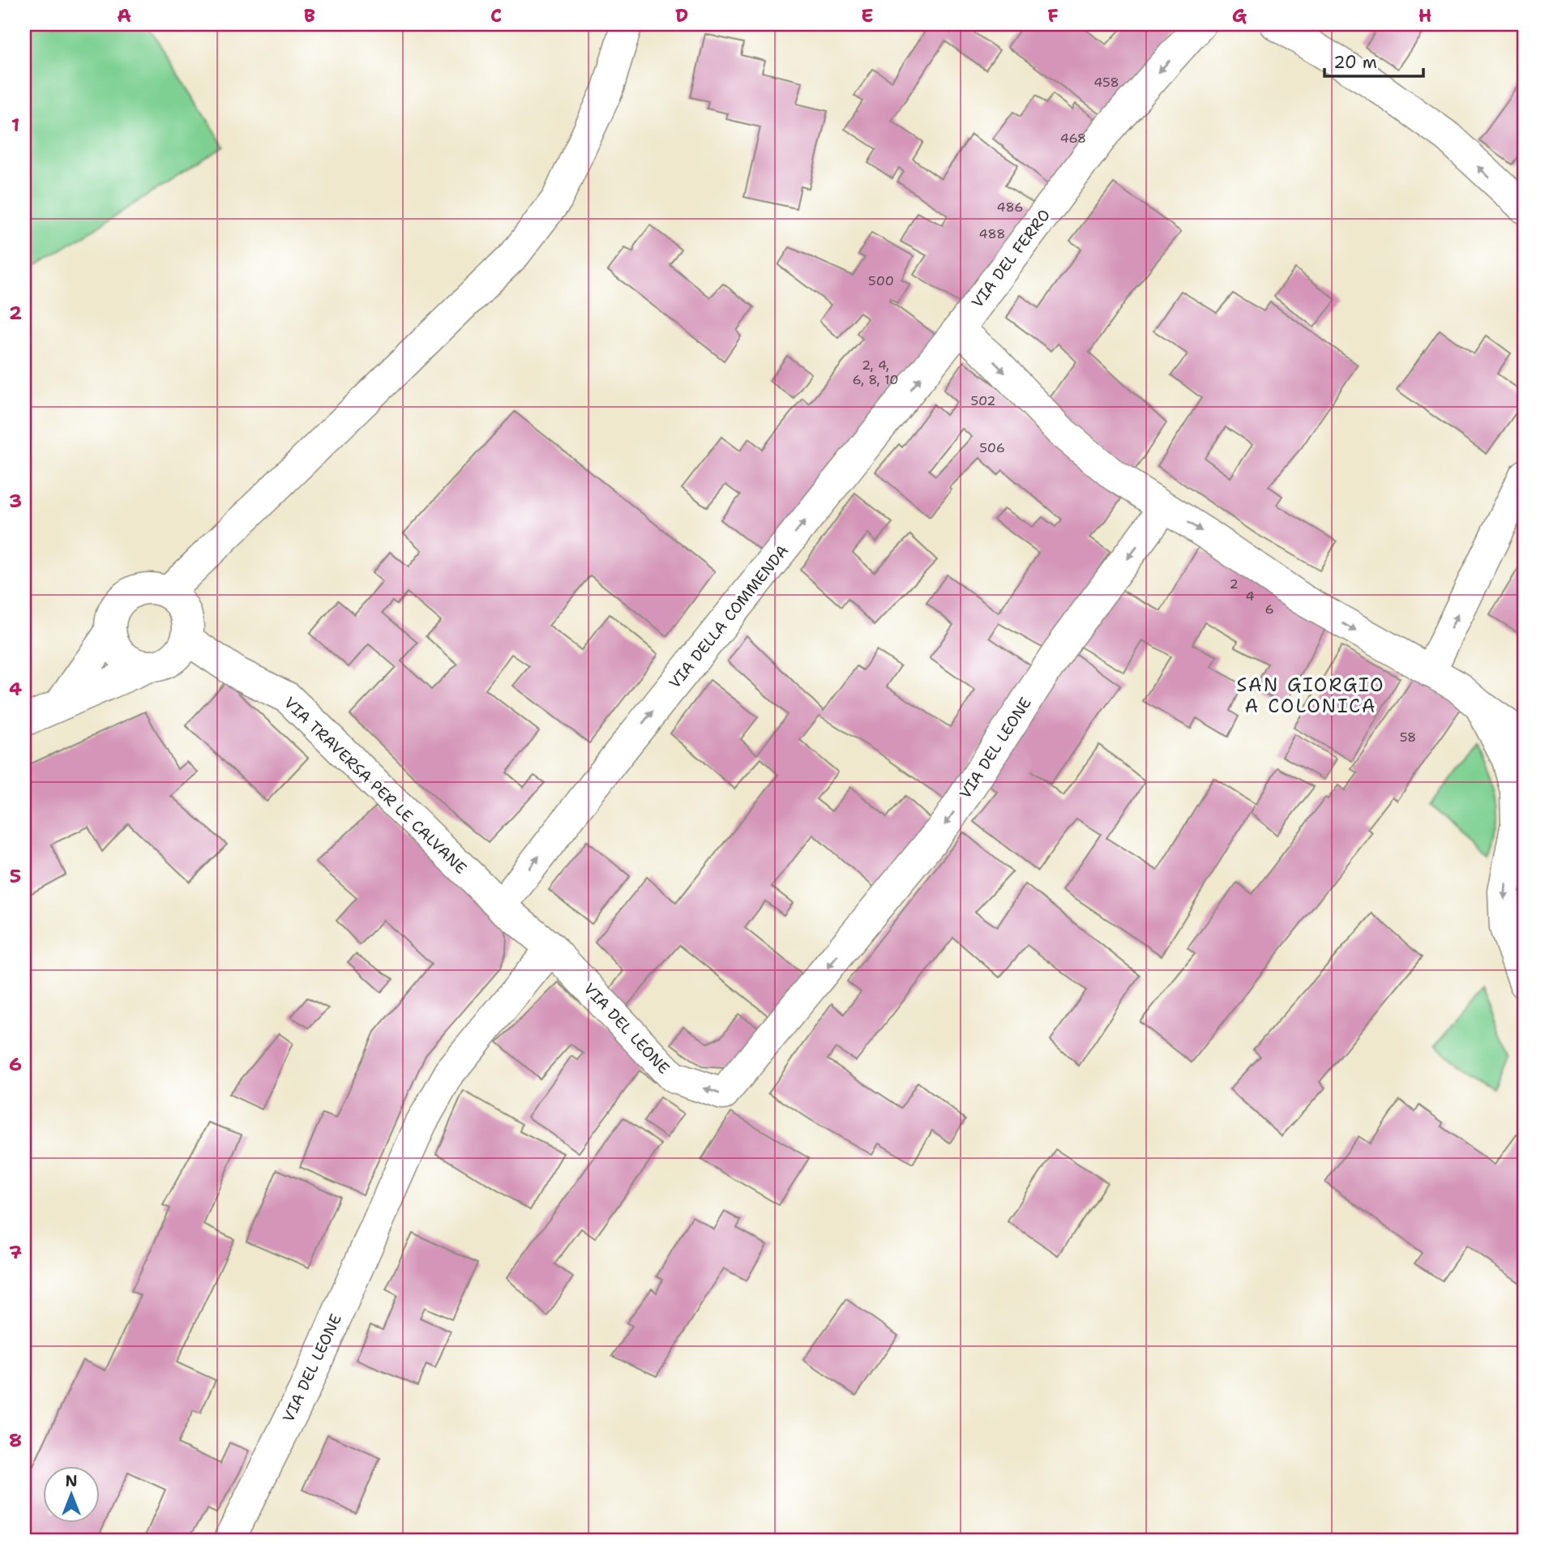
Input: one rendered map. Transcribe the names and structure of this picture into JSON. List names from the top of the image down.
{
  "streets": {
    "street": [
      "VIA DEL FERRO",
      "VIA DELLA COMMENDA",
      "VIA DEL LEONE",
      "VIA TRAVERSA PER LE CALVANE"
    ]
  },
  "crossings": [
    ["VIA DEL FERRO", "VIA DELLA COMMENDA"],
    ["VIA DELLA COMMENDA", "VIA TRAVERSA PER LE CALVANE"],
    ["VIA DEL LEONE", "VIA TRAVERSA PER LE CALVANE"]
  ],
  "one_way": ["VIA DEL FERRO", "VIA DELLA COMMENDA"],
  "districts": ["SAN GIORGIO A COLONICA"],
  "house_numbers": [
    "458",
    "468",
    "486",
    "488",
    "500",
    "2, 4, 6, 8, 10",
    "502",
    "506",
    "2",
    "4",
    "6",
    "58"
  ],
  "scale_bar": "20 m",
  "north": "top",
  "grid": {
    "columns": [
      "A",
      "B",
      "C",
      "D",
      "E",
      "F",
      "G",
      "H"
    ],
    "rows": [
      "1",
      "2",
      "3",
      "4",
      "5",
      "6",
      "7",
      "8"
    ]
  }
}
